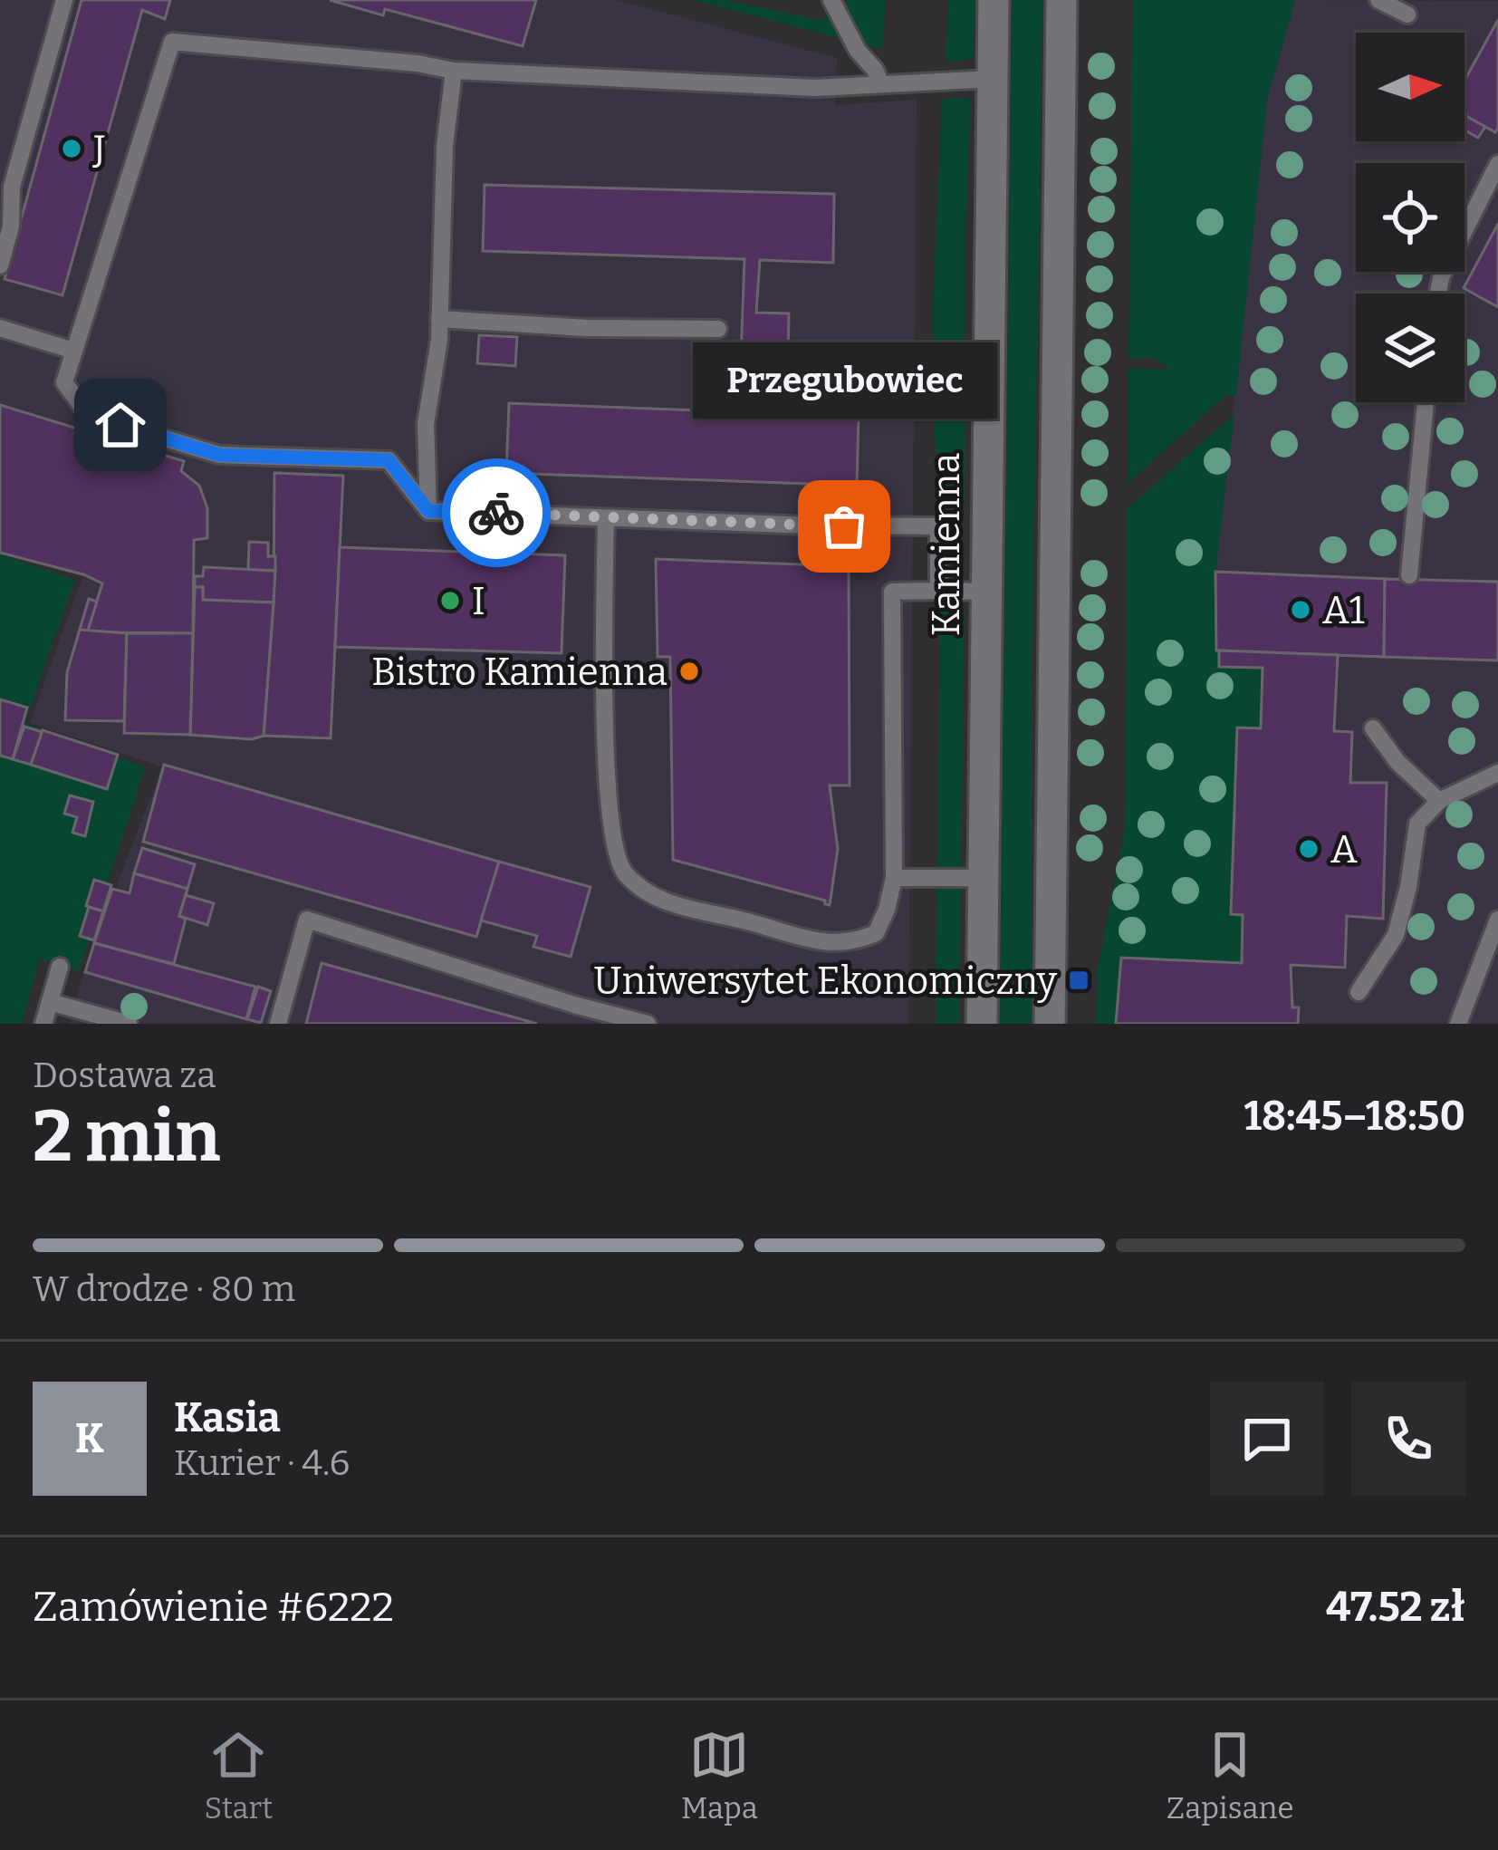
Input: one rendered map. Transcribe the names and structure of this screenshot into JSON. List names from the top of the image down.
{
  "streets": {
    "street": ["Kamienna"]
  },
  "places": {
    "other": [
      "J",
      "Przegubowiec",
      "I",
      "A1",
      "Bistro Kamienna",
      "A"
    ],
    "transit": ["Uniwersytet Ekonomiczny"]
  },
  "north": "right",
  "page": {
    "bubble": "Przegubowiec",
    "heading": ["2 min", "Dostawa za", "18:45–18:50"],
    "panel": [
      "Kasia",
      "Kurier · 4.6",
      "Zamówienie #6222",
      "47.52 zł"
    ],
    "bar": "W drodze · 80 m",
    "round": "K",
    "tabs": ["Start", "Mapa", "Zapisane"]
  }
}
